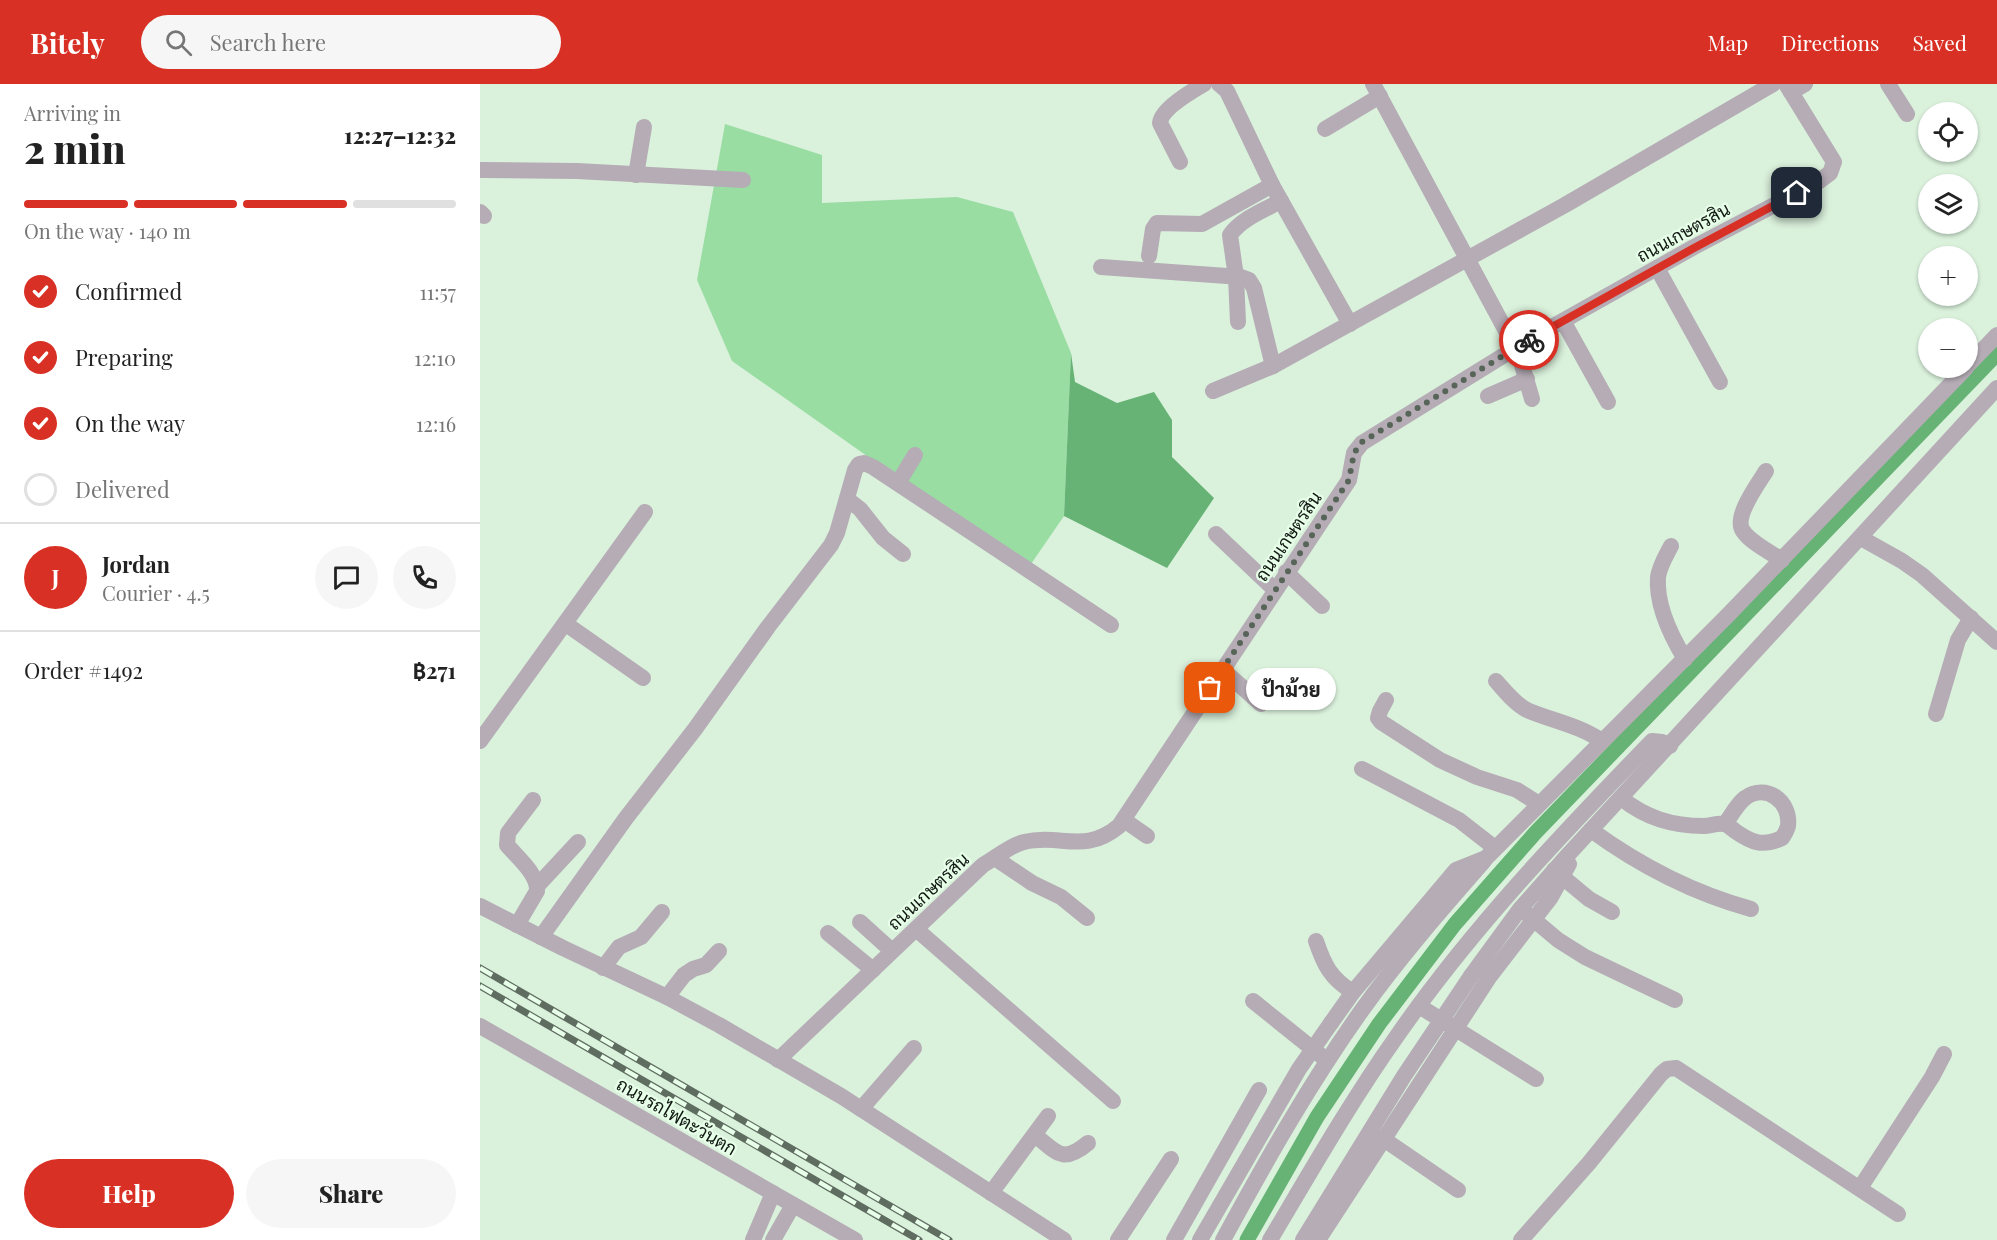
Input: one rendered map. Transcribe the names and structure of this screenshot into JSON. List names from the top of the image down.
{
  "streets": {
    "street": ["ถนนเกษตรสิน", "ถนนรถไฟตะวันตก"]
  },
  "places": ["ป้าม้วย"],
  "page": {
    "header": "Bitely",
    "search": "Search here",
    "nav": ["Map", "Directions", "Saved"],
    "heading": ["2 min", "Arriving in", "12:27–12:32"],
    "panel": [
      "Jordan",
      "Courier · 4.5",
      "Order #1492",
      "฿271"
    ],
    "map_buttons": ["+", "−"],
    "bar": "On the way · 140 m",
    "list": [
      ["Confirmed", "11:57"],
      ["Preparing", "12:10"],
      ["On the way", "12:16"],
      "Delivered"
    ],
    "round": "J",
    "bubble": "ป้าม้วย",
    "buttons": ["Help", "Share"]
  }
}
